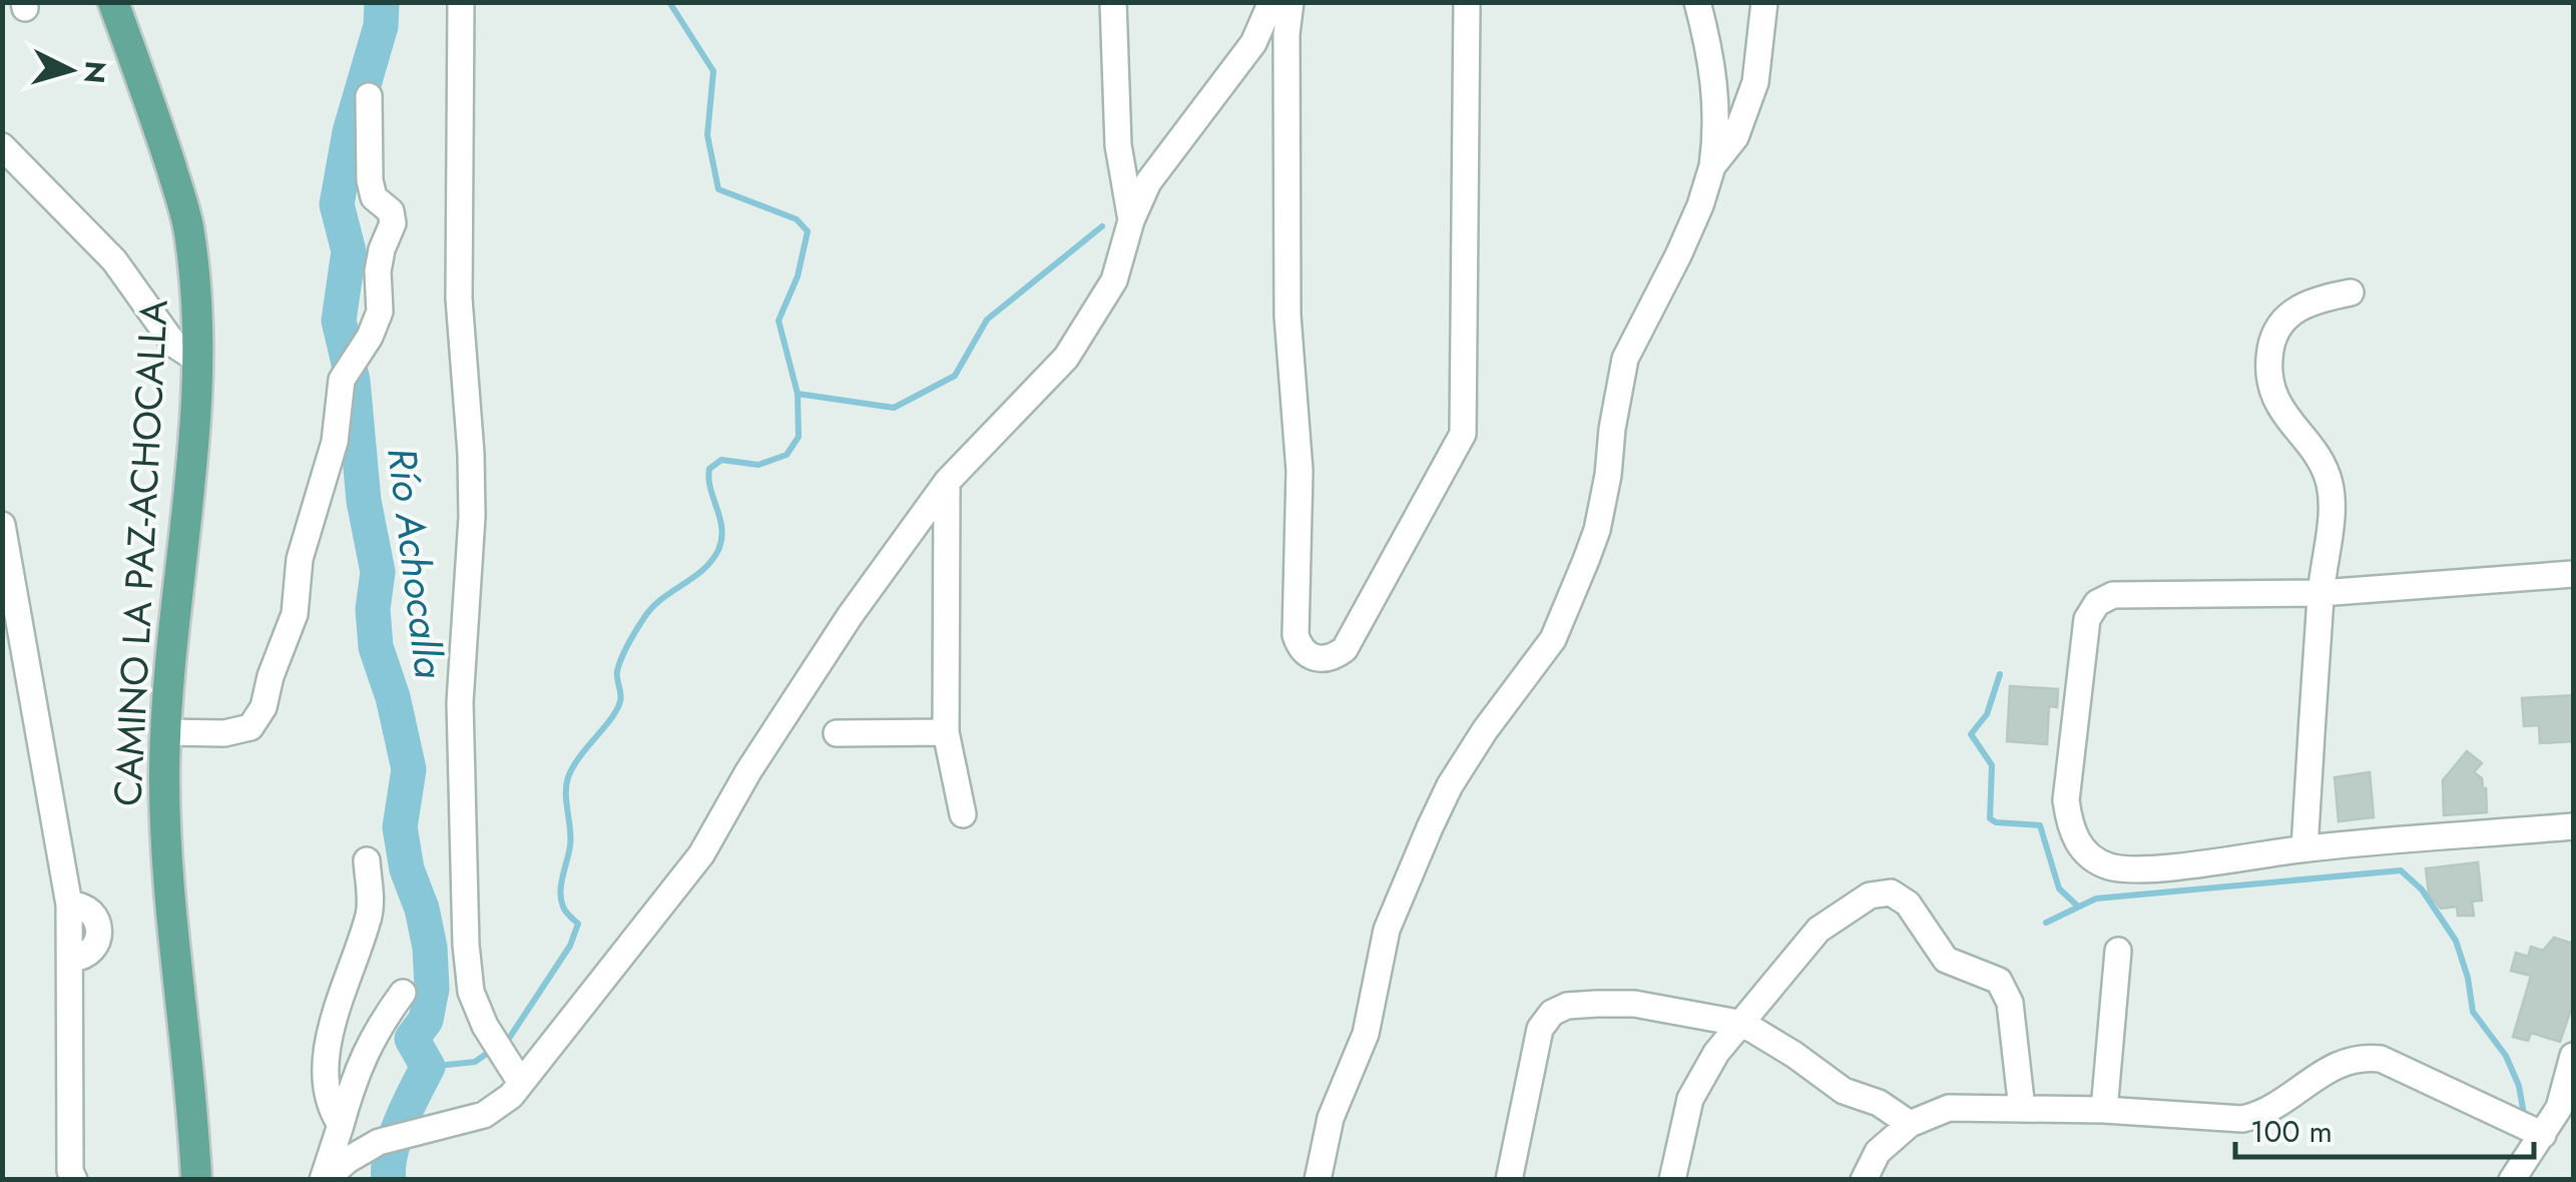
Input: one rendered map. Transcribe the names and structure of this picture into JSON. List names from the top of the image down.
{
  "streets": {
    "main road": ["CAMINO LA PAZ-ACHOCALLA"]
  },
  "water": ["Río Achocalla"],
  "scale_bar": "100 m",
  "north": "right"
}
